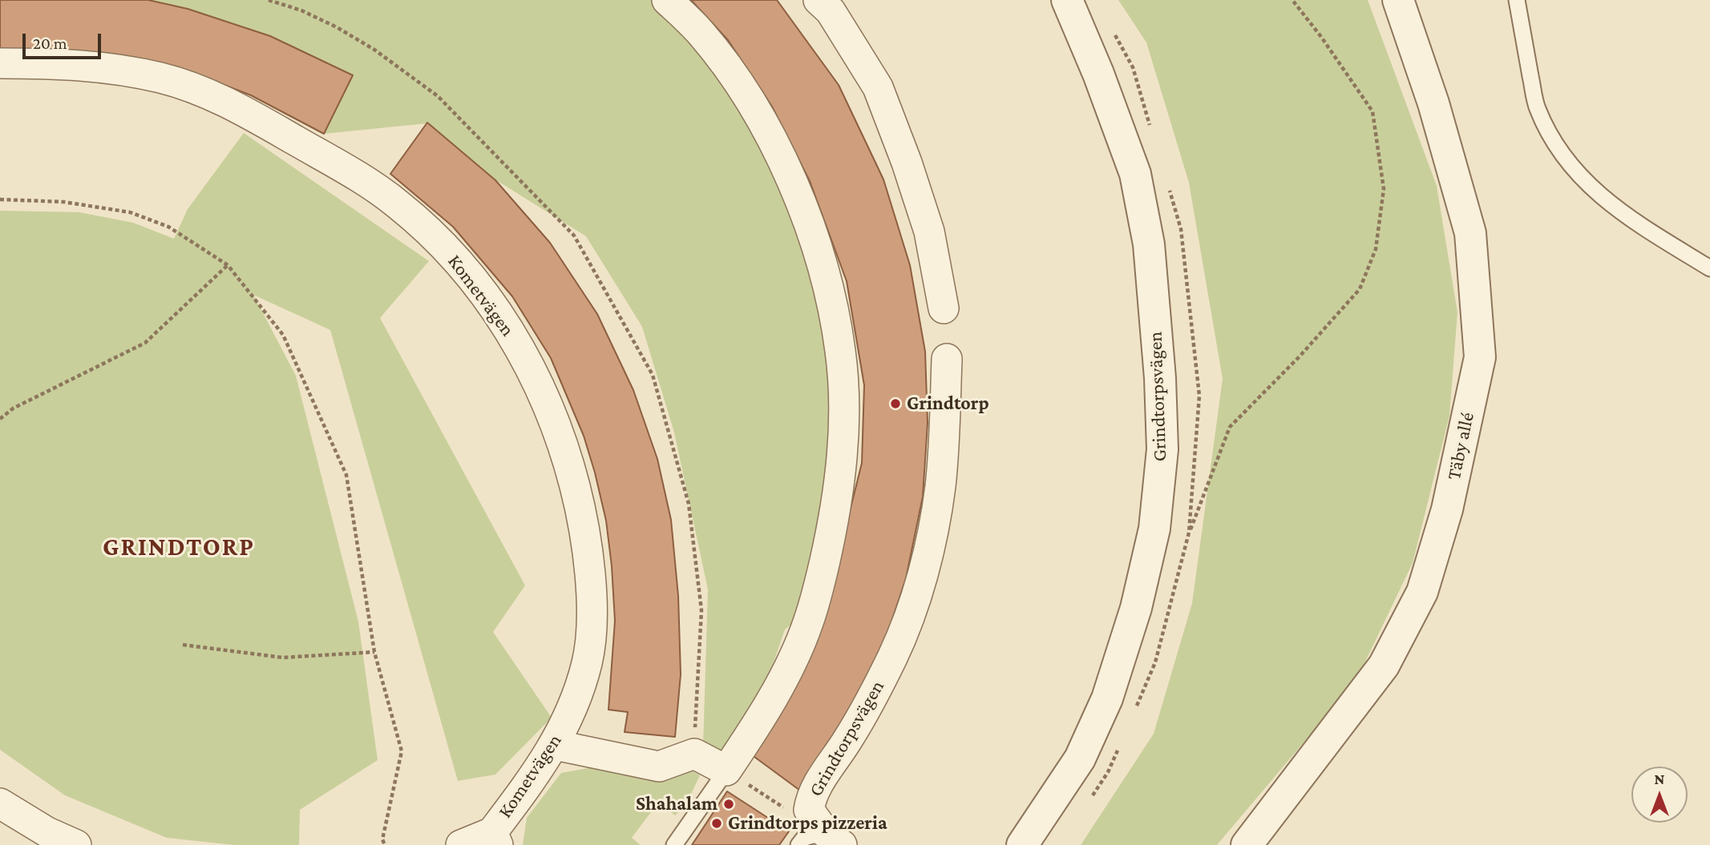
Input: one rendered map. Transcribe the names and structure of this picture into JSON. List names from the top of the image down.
{
  "streets": {
    "street": ["Kometvägen", "Grindtorpsvägen", "Täby allé"]
  },
  "districts": ["GRINDTORP"],
  "places": ["Grindtorp", "Shahalam", "Grindtorps pizzeria"],
  "scale_bar": "20 m",
  "north": "top"
}
